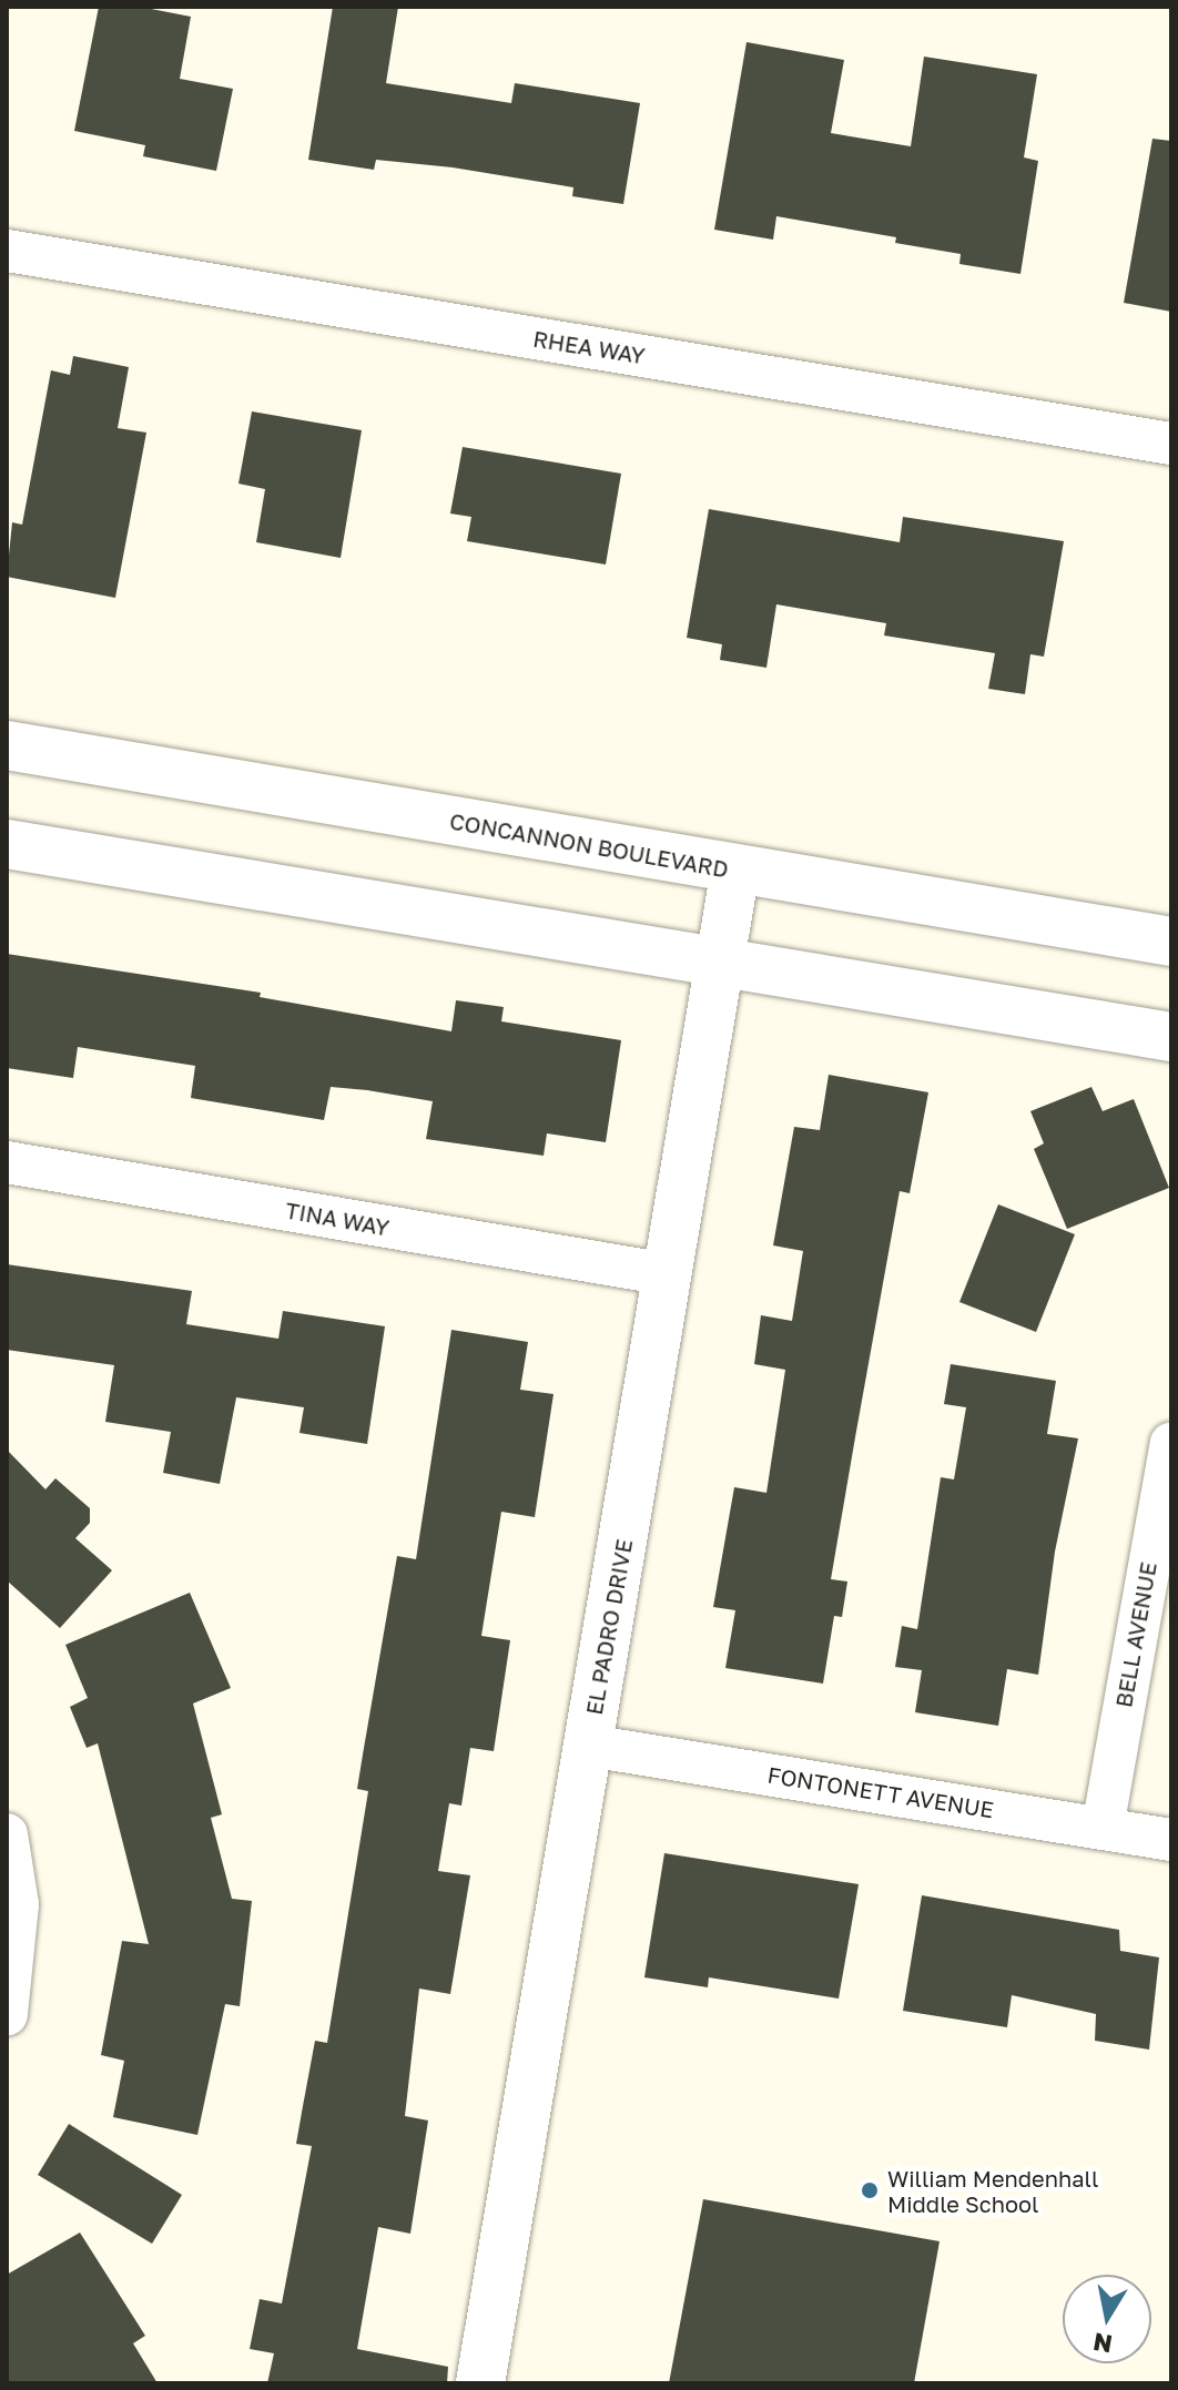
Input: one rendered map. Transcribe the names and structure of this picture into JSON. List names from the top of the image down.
{
  "streets": {
    "main road": ["CONCANNON BOULEVARD", "EL PADRO DRIVE"],
    "street": [
      "RHEA WAY",
      "TINA WAY",
      "BELL AVENUE",
      "FONTONETT AVENUE"
    ]
  },
  "crossings": [
    ["CONCANNON BOULEVARD", "EL PADRO DRIVE"],
    ["TINA WAY", "EL PADRO DRIVE"],
    ["EL PADRO DRIVE", "FONTONETT AVENUE"],
    ["BELL AVENUE", "FONTONETT AVENUE"]
  ],
  "places": ["William Mendenhall Middle School"],
  "north": "bottom"
}
